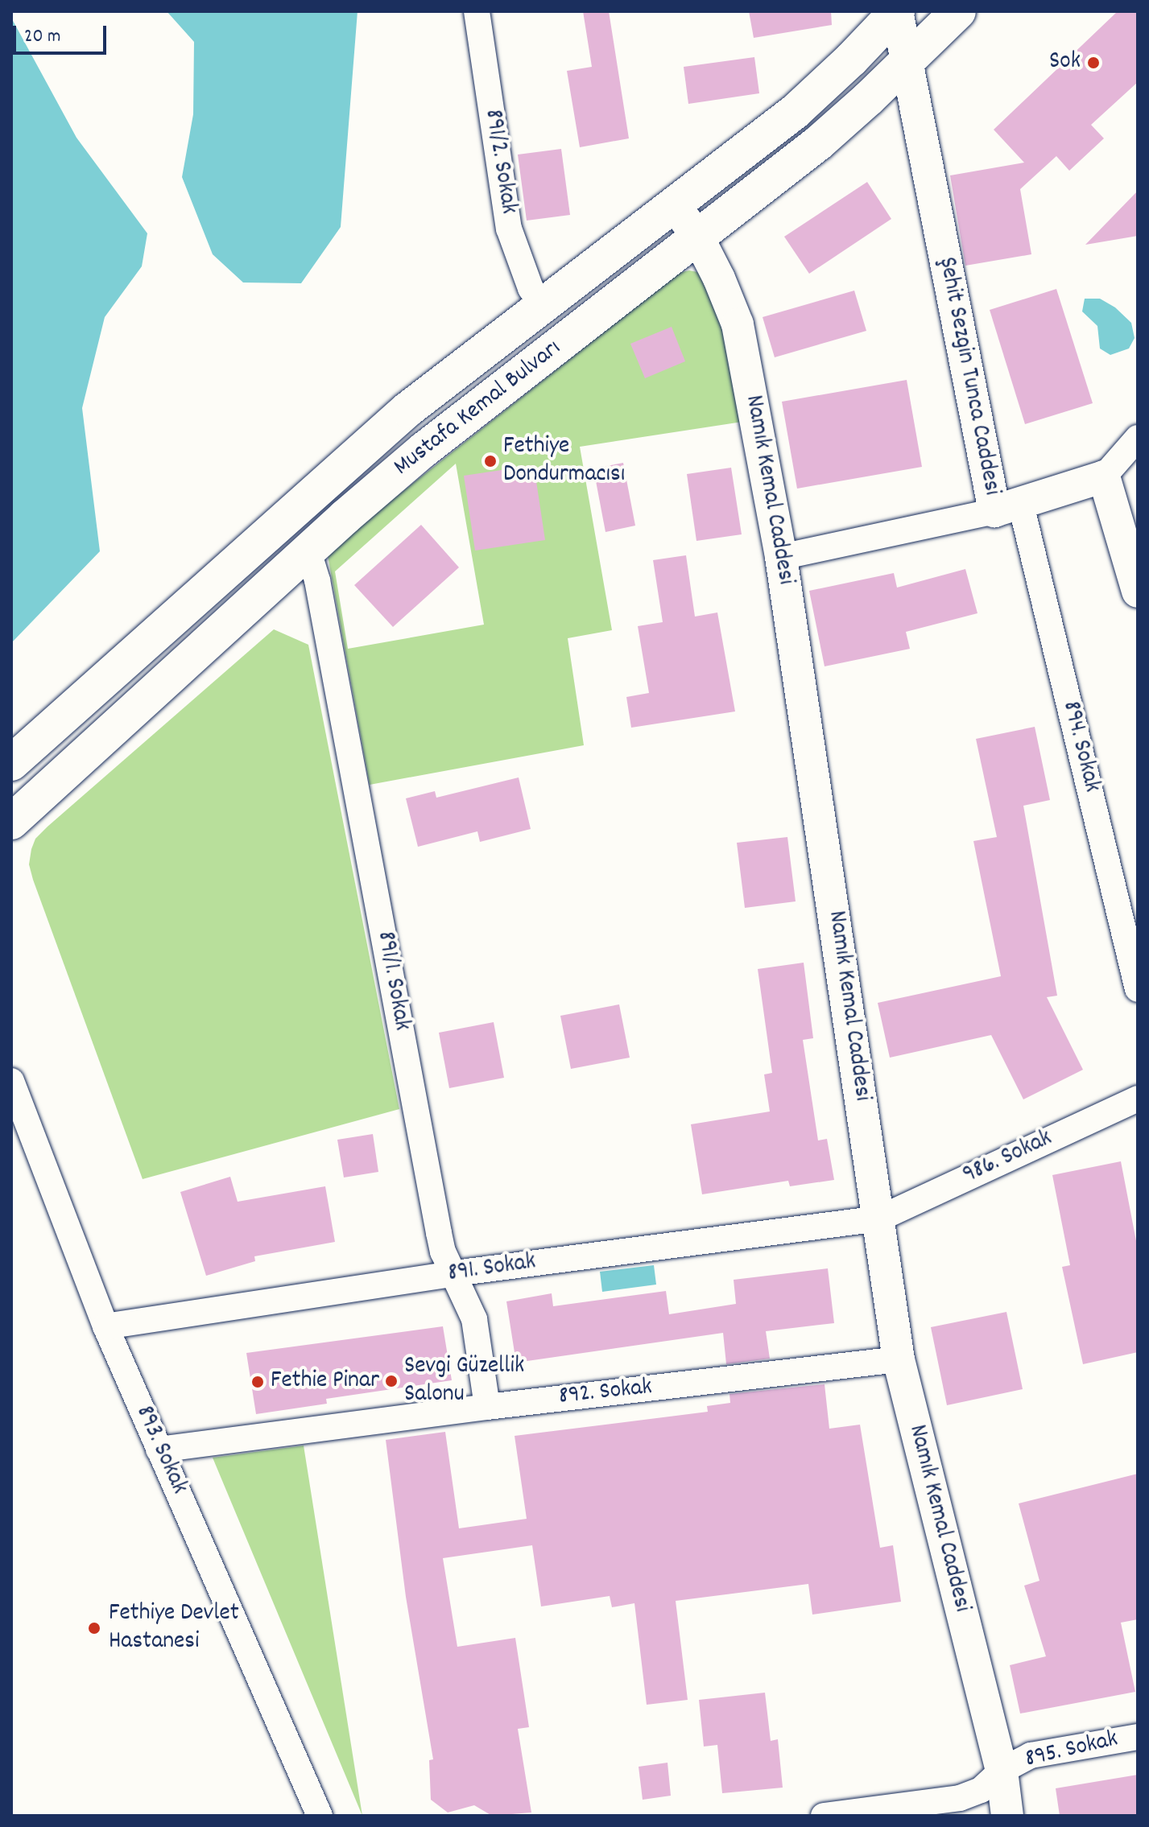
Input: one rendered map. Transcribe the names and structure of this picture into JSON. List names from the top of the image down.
{
  "streets": {
    "main road": ["Mustafa Kemal Bulvarı"],
    "street": [
      "891/2. Sokak",
      "Şehit Sezgin Tunca Caddesi",
      "Namık Kemal Caddesi",
      "894. Sokak",
      "891/1. Sokak",
      "986. Sokak",
      "891. Sokak",
      "892. Sokak",
      "893. Sokak",
      "895. Sokak"
    ]
  },
  "crossings": [
    ["891/2. Sokak", "Mustafa Kemal Bulvarı"],
    ["Şehit Sezgin Tunca Caddesi", "Mustafa Kemal Bulvarı"],
    ["Şehit Sezgin Tunca Caddesi", "894. Sokak"],
    ["Mustafa Kemal Bulvarı", "Namık Kemal Caddesi"],
    ["Mustafa Kemal Bulvarı", "891/1. Sokak"],
    ["Namık Kemal Caddesi", "986. Sokak"],
    ["Namık Kemal Caddesi", "891. Sokak"],
    ["Namık Kemal Caddesi", "892. Sokak"],
    ["Namık Kemal Caddesi", "895. Sokak"],
    ["891/1. Sokak", "891. Sokak"],
    ["891/1. Sokak", "892. Sokak"],
    ["986. Sokak", "891. Sokak"],
    ["891. Sokak", "893. Sokak"],
    ["892. Sokak", "893. Sokak"]
  ],
  "places": [
    "Sok",
    "Fethiye Dondurmacısı",
    "Sevgi Güzellik Salonu",
    "Fethie Pinar",
    "Fethiye Devlet Hastanesi"
  ],
  "scale_bar": "20 m"
}
